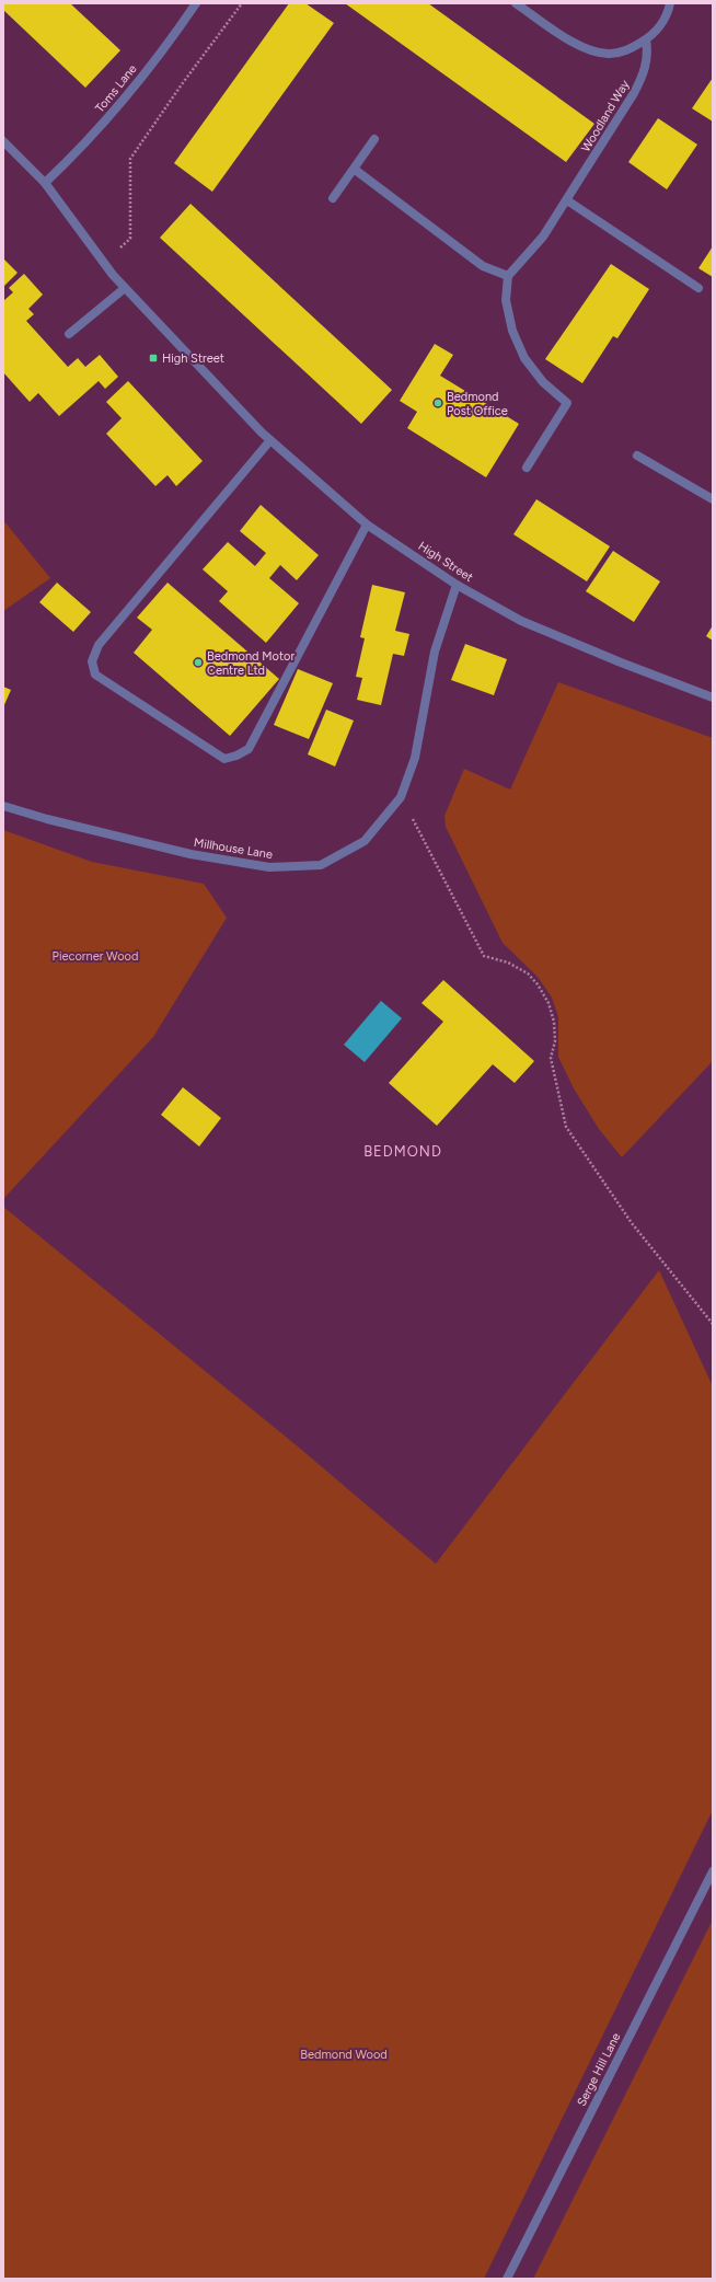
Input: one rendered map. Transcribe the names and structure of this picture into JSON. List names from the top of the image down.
{
  "streets": {
    "street": [
      "Toms Lane",
      "Woodland Way",
      "High Street",
      "Millhouse Lane",
      "Serge Hill Lane"
    ]
  },
  "crossings": [
    ["Toms Lane", "High Street"],
    ["High Street", "Millhouse Lane"]
  ],
  "districts": ["BEDMOND"],
  "parks": ["Piecorner Wood", "Bedmond Wood"],
  "places": {
    "transit": ["High Street"],
    "other": ["Bedmond Post Office", "Bedmond Motor Centre Ltd"]
  }
}
